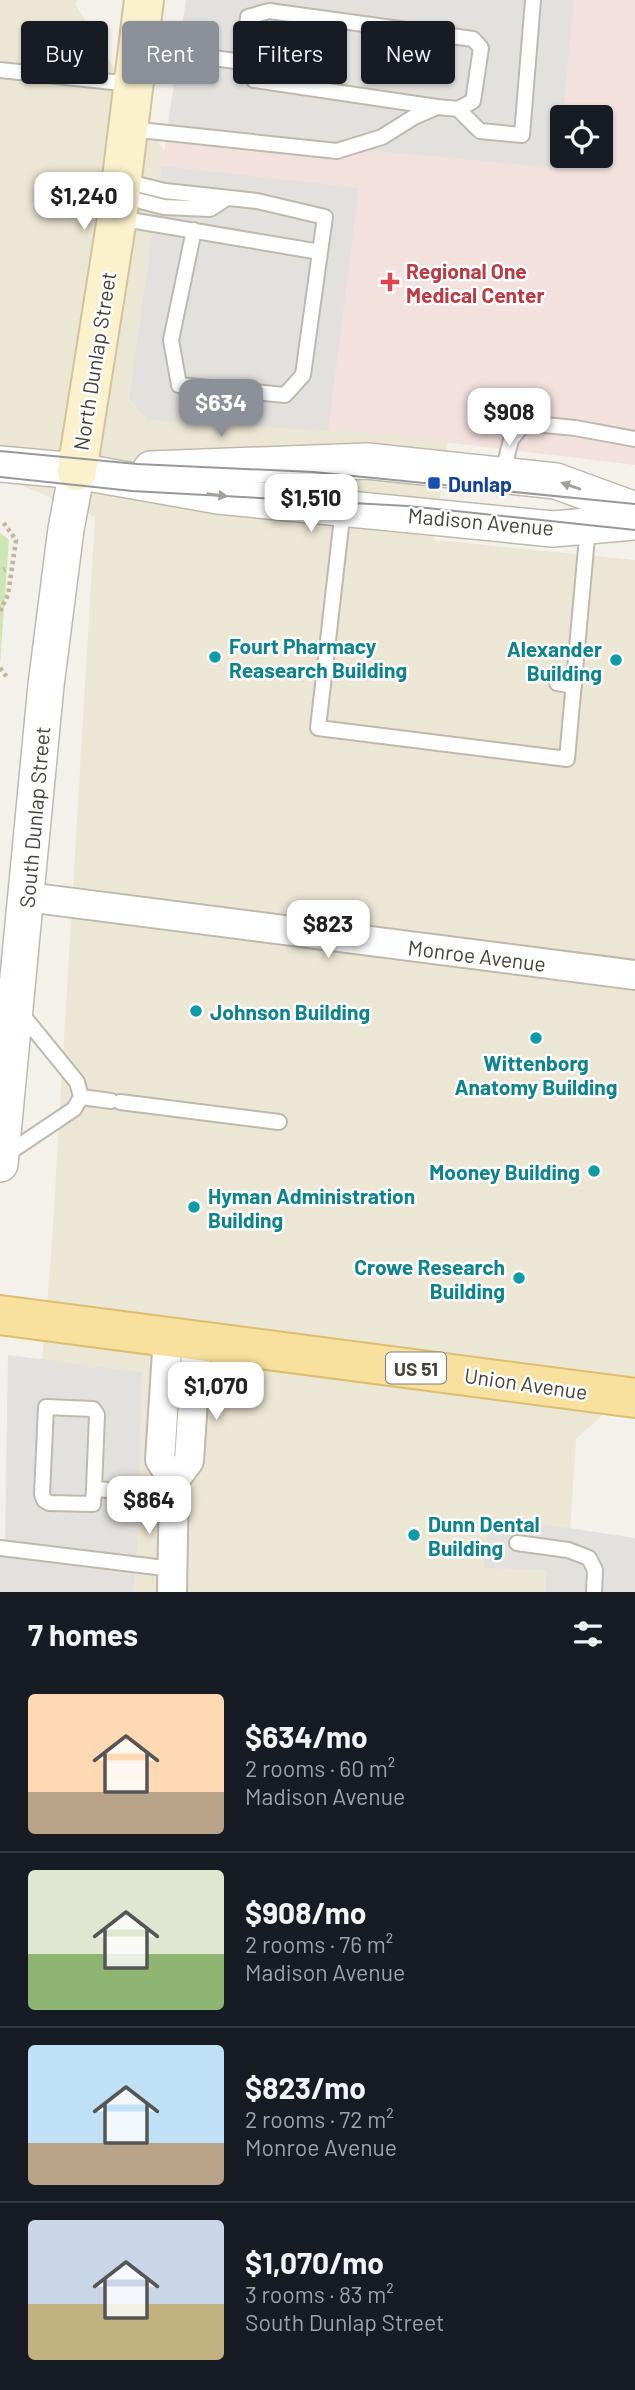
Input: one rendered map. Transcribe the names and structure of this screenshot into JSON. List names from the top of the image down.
{
  "streets": {
    "main road": ["North Dunlap Street", "US 51", "Union Avenue"],
    "street": ["Madison Avenue", "South Dunlap Street", "Monroe Avenue"]
  },
  "crossings": [
    ["North Dunlap Street", "Madison Avenue"],
    ["North Dunlap Street", "South Dunlap Street"],
    ["Madison Avenue", "South Dunlap Street"],
    ["South Dunlap Street", "Monroe Avenue"]
  ],
  "places": {
    "health": ["Regional One Medical Center"],
    "transit": ["Dunlap"],
    "other": [
      "Fourt Pharmacy Reasearch Building",
      "Alexander Building",
      "Johnson Building",
      "Wittenborg Anatomy Building",
      "Mooney Building",
      "Hyman Administration Building",
      "Crowe Research Building",
      "Dunn Dental Building"
    ]
  },
  "page": {
    "chip": [
      "Buy",
      "Rent",
      "Filters",
      "New"
    ],
    "price": [
      "$1,240",
      "$634",
      "$908",
      "$1,510",
      "$823",
      "$1,070",
      "$864"
    ],
    "heading": "7 homes",
    "list": [
      {
        "name": "$634/mo",
        "note": "2 rooms · 60 m² · Madison Avenue"
      },
      {
        "name": "$908/mo",
        "note": "2 rooms · 76 m² · Madison Avenue"
      },
      {
        "name": "$823/mo",
        "note": "2 rooms · 72 m² · Monroe Avenue"
      },
      {
        "name": "$1,070/mo",
        "note": "3 rooms · 83 m² · South Dunlap Street"
      }
    ]
  }
}
